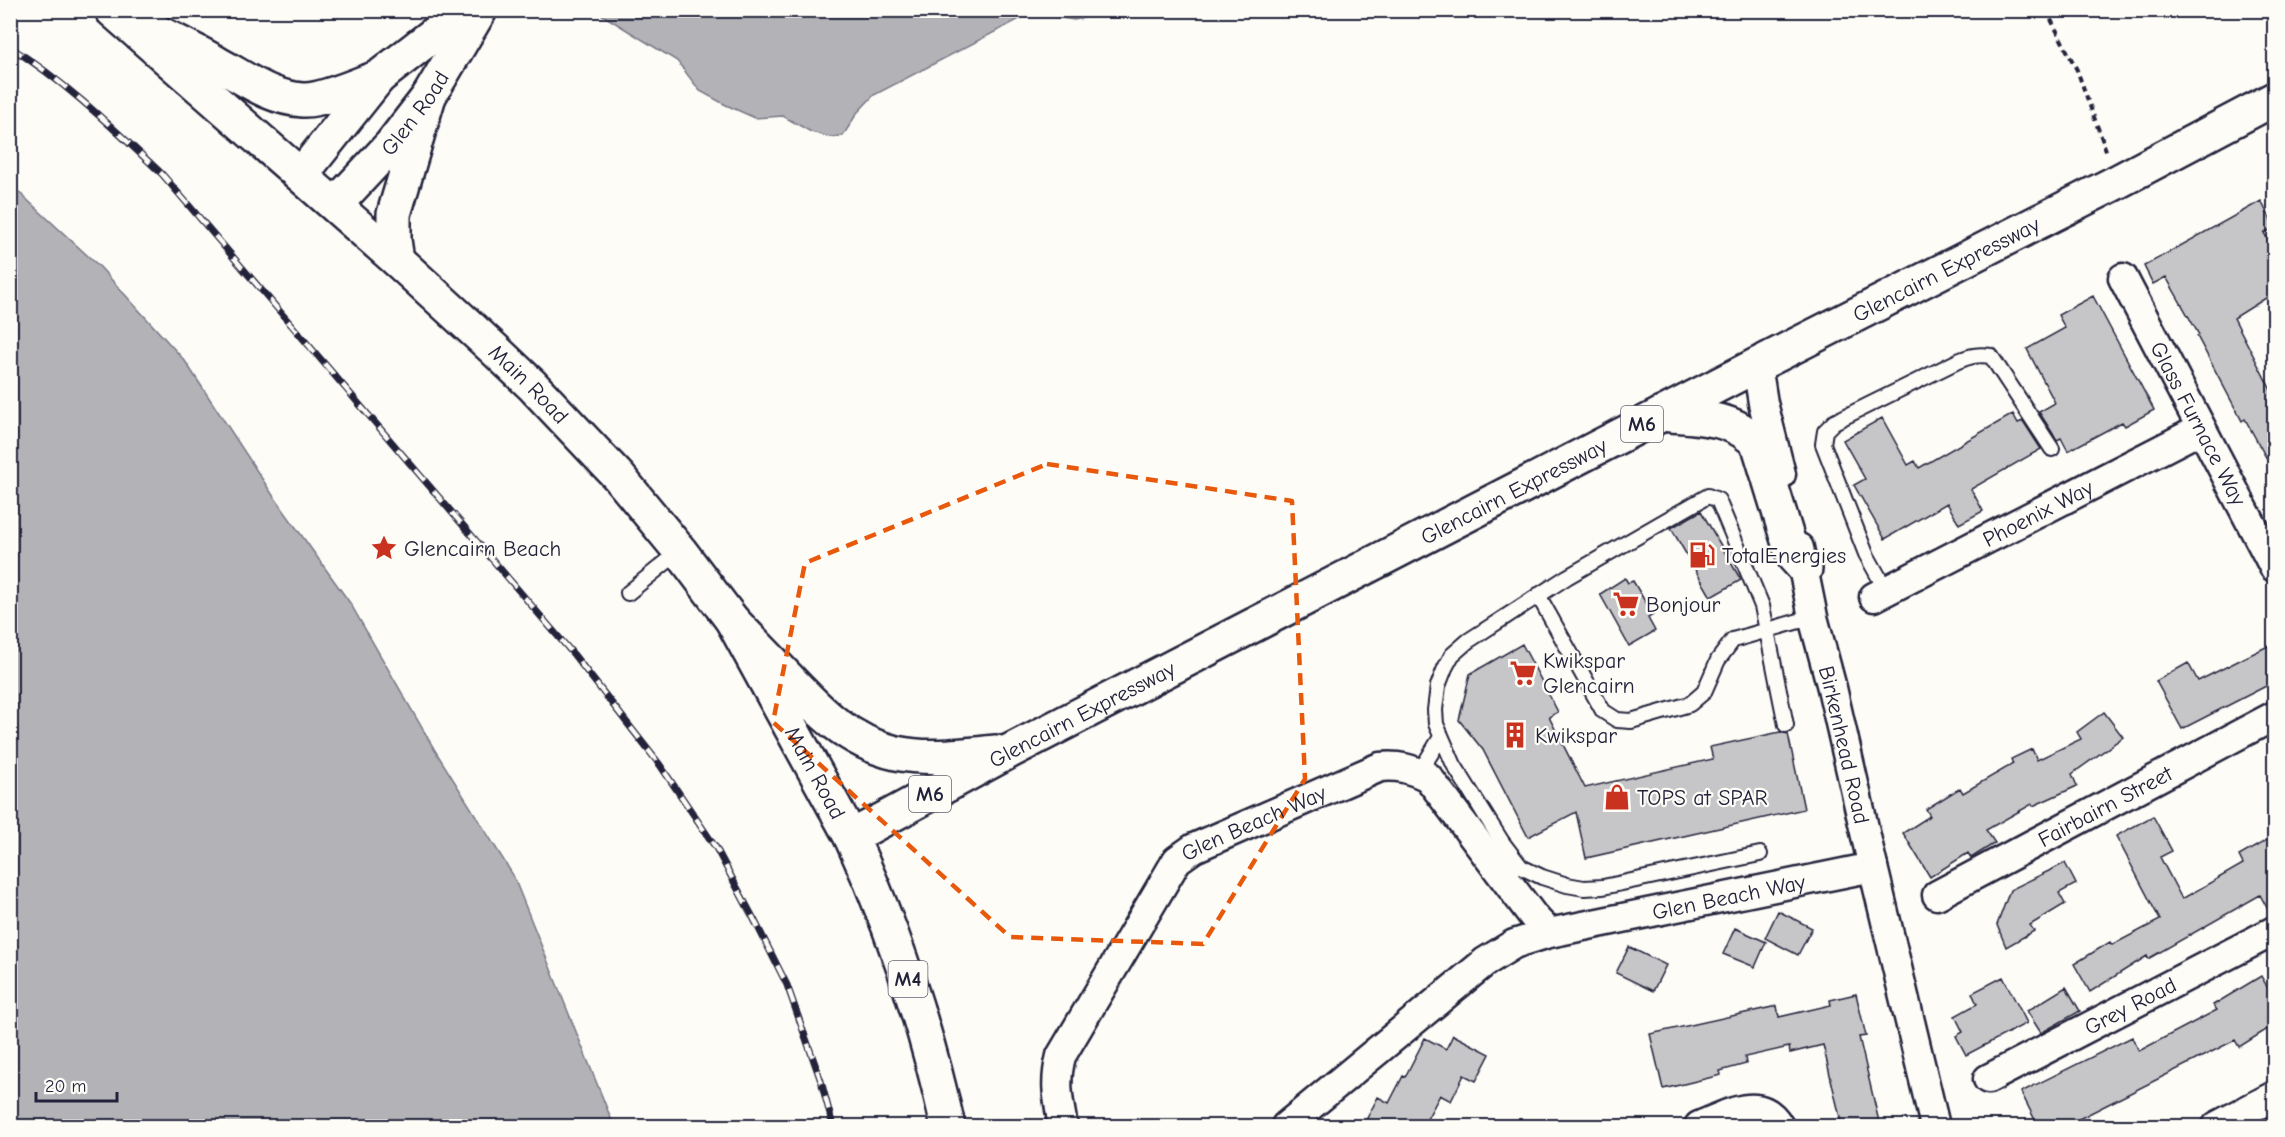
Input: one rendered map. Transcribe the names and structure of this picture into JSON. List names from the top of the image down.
{
  "streets": {
    "main road": [
      "Glen Road",
      "Glencairn Expressway",
      "Main Road",
      "M6",
      "M4"
    ],
    "street": [
      "Glass Furnace Way",
      "Phoenix Way",
      "Birkenhead Road",
      "Fairbairn Street",
      "Glen Beach Way",
      "Grey Road"
    ]
  },
  "crossings": [
    ["Glen Road", "Main Road"],
    ["Glencairn Expressway", "Main Road"],
    ["Glencairn Expressway", "Birkenhead Road"],
    ["Glencairn Expressway", "M4"],
    ["Main Road", "M4"],
    ["Glass Furnace Way", "Phoenix Way"],
    ["Birkenhead Road", "Glen Beach Way"]
  ],
  "places": {
    "place": ["Glencairn Beach"],
    "fuel station": ["TotalEnergies"],
    "supermarket": ["Bonjour", "Kwikspar Glencairn"],
    "building": ["Kwikspar"],
    "shop": ["TOPS at SPAR"]
  },
  "scale_bar": "20 m"
}
